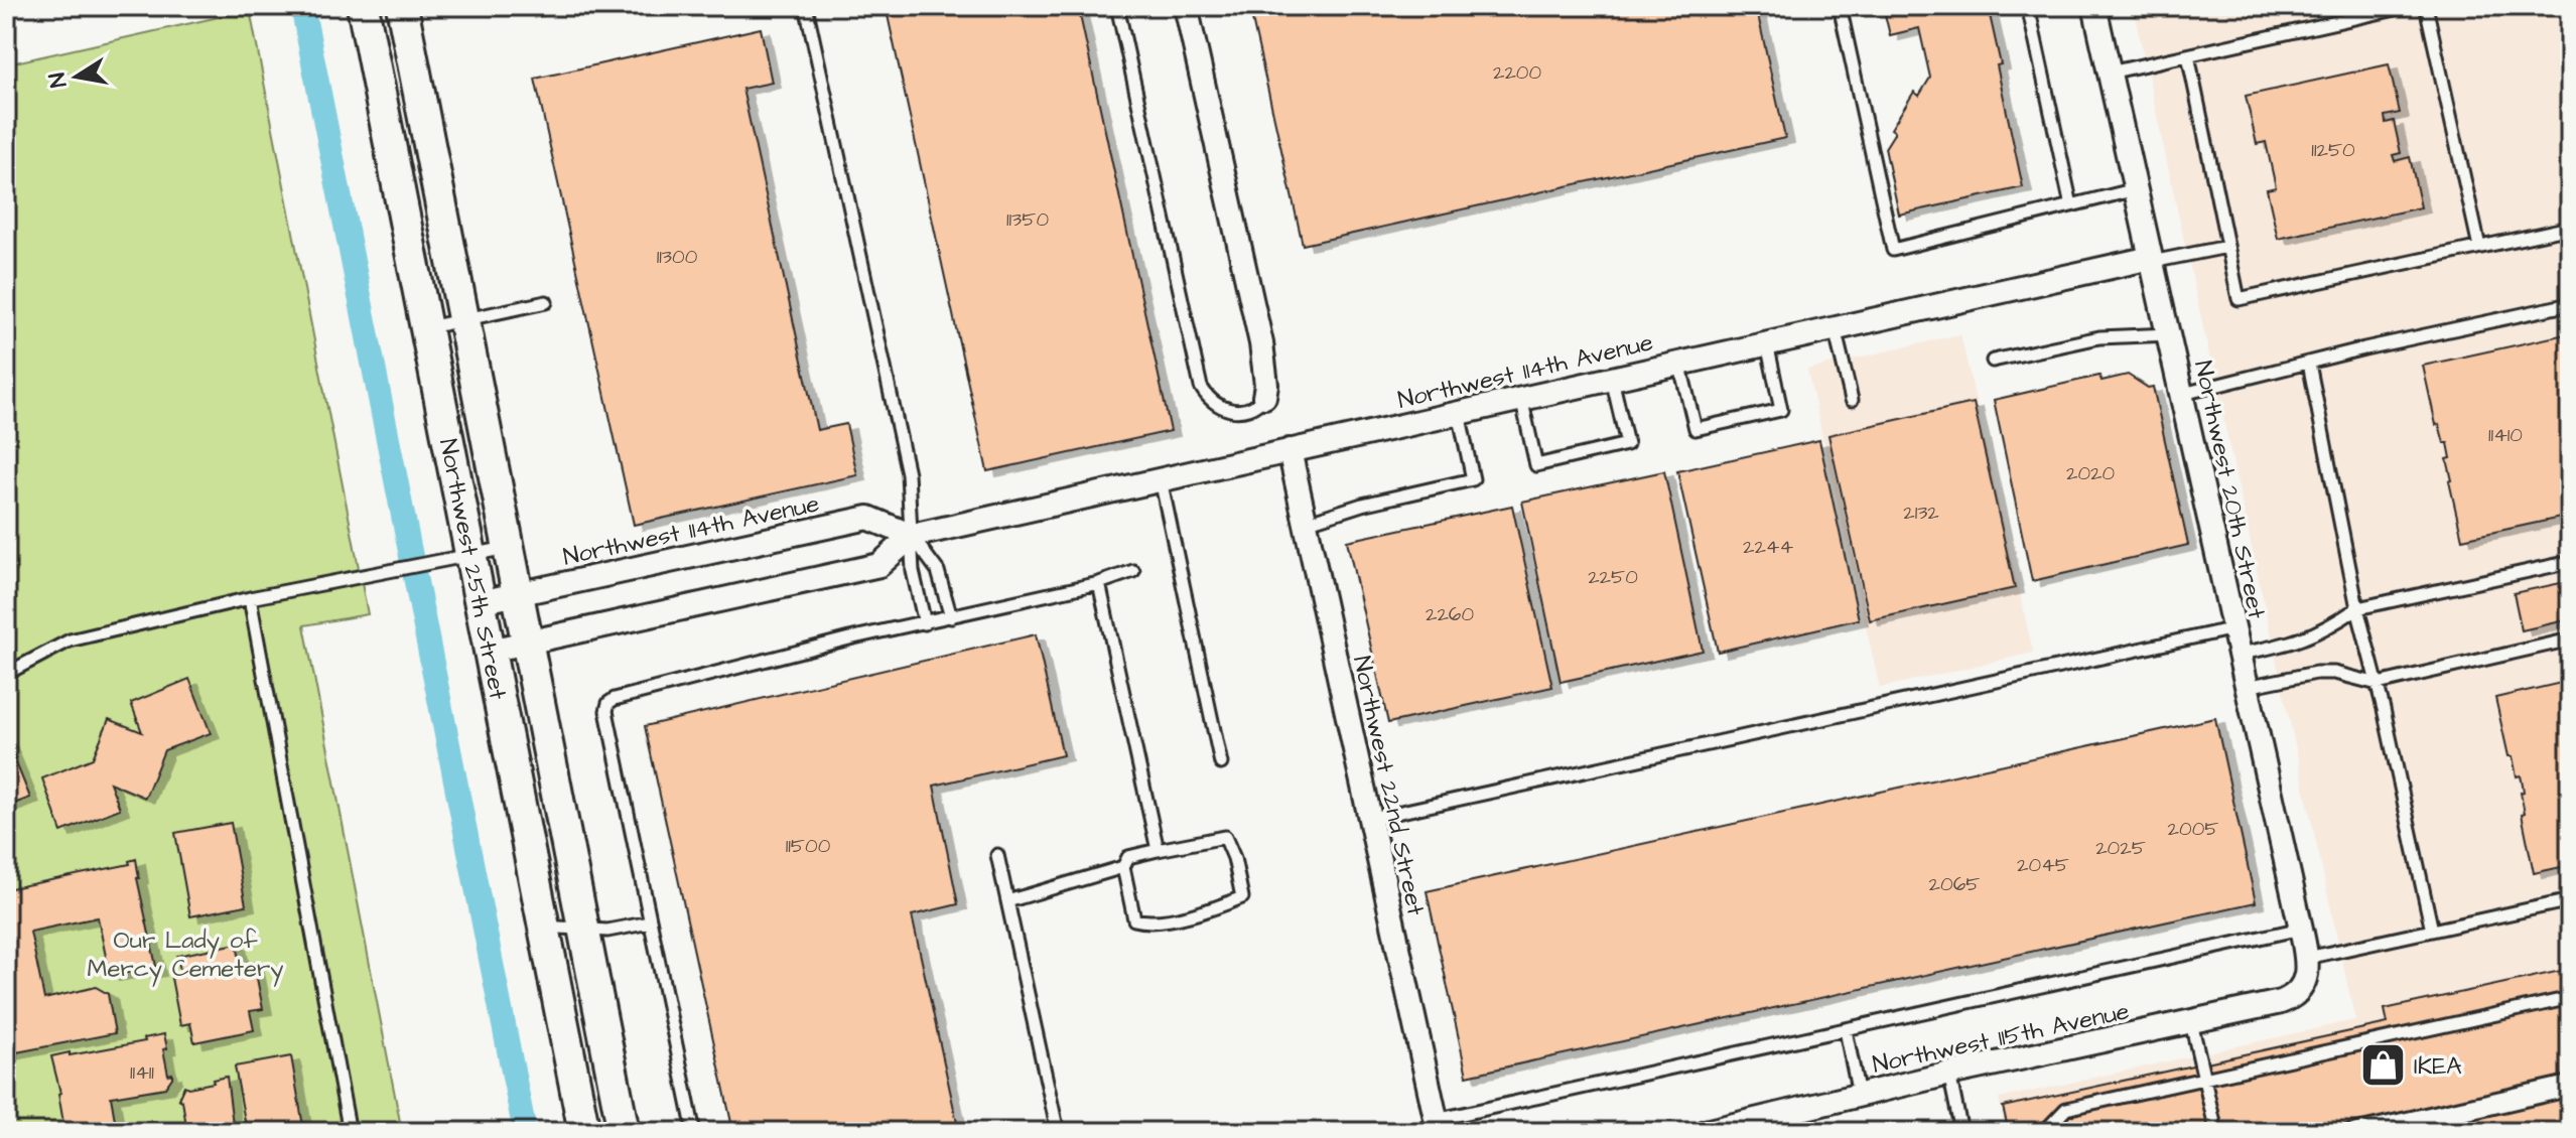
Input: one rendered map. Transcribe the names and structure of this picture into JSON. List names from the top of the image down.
{
  "streets": {
    "main road": ["Northwest 25th Street"],
    "street": [
      "Northwest 114th Avenue",
      "Northwest 20th Street",
      "Northwest 22nd Street",
      "Northwest 115th Avenue"
    ]
  },
  "crossings": [
    ["Northwest 114th Avenue", "Northwest 20th Street"],
    ["Northwest 114th Avenue", "Northwest 25th Street"],
    ["Northwest 114th Avenue", "Northwest 22nd Street"],
    ["Northwest 20th Street", "Northwest 115th Avenue"]
  ],
  "parks": ["Our Lady of Mercy Cemetery"],
  "places": {
    "shop": ["IKEA"]
  },
  "house_numbers": [
    "2200",
    "11250",
    "11350",
    "11300",
    "11410",
    "2020",
    "2132",
    "2244",
    "2250",
    "2260",
    "2005",
    "11500",
    "2025",
    "2045",
    "2065",
    "11411"
  ],
  "north": "left"
}
